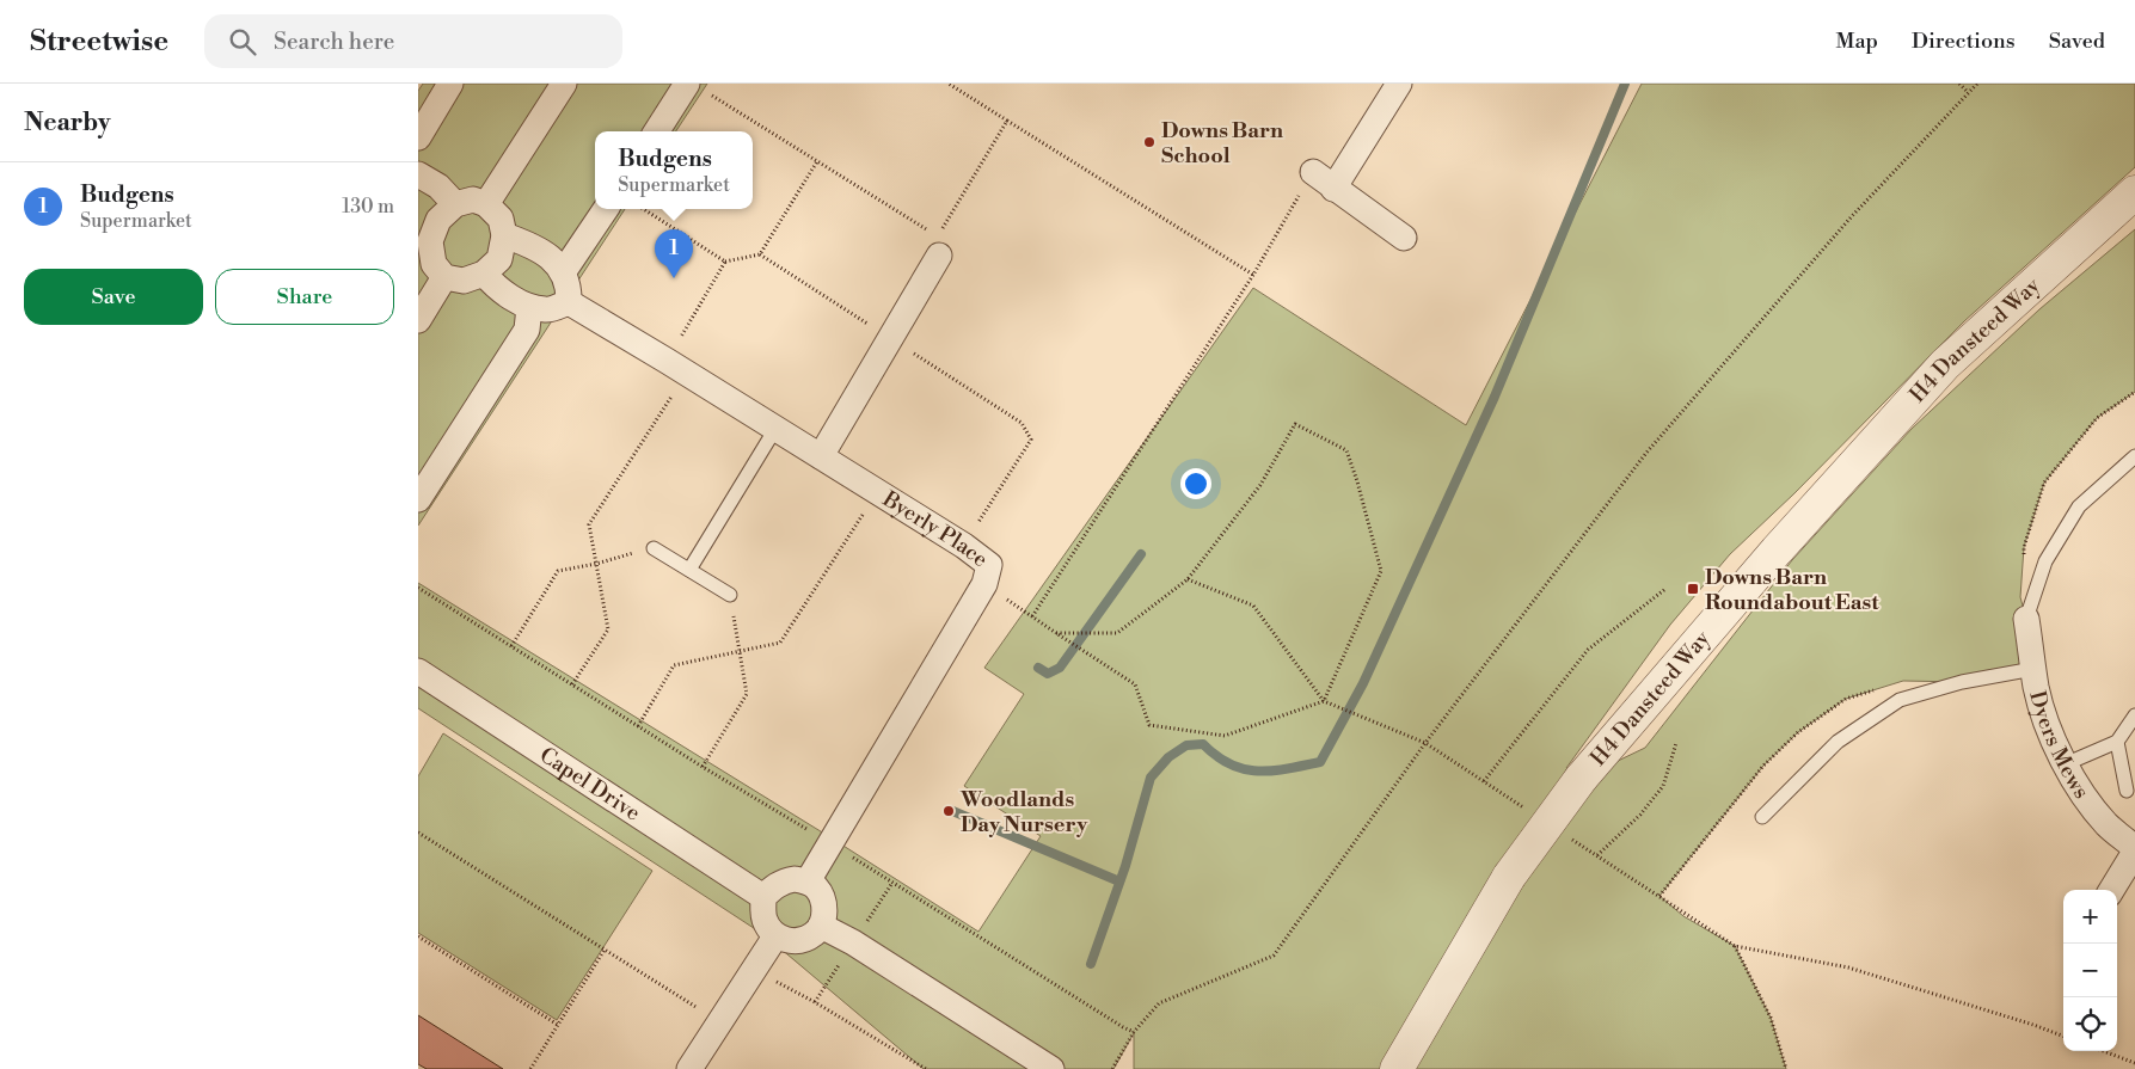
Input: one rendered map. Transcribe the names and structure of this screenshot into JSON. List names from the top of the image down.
{
  "streets": {
    "street": [
      "H4 Dansteed Way",
      "Byerly Place",
      "Dyers Mews",
      "Capel Drive"
    ]
  },
  "crossings": [
    ["Byerly Place", "Capel Drive"]
  ],
  "places": {
    "other": ["Downs Barn School", "Woodlands Day Nursery"],
    "transit": ["Downs Barn Roundabout East"]
  },
  "page": {
    "header": "Streetwise",
    "search": "Search here",
    "nav": ["Map", "Directions", "Saved"],
    "heading": "Nearby",
    "popup": ["Budgens", "Supermarket"],
    "list": [
      {
        "mark": "1",
        "name": "Budgens",
        "note": "Supermarket",
        "value": "130 m"
      }
    ],
    "pins": "1",
    "buttons": ["Save", "Share"],
    "map_buttons": ["+", "−"]
  }
}
